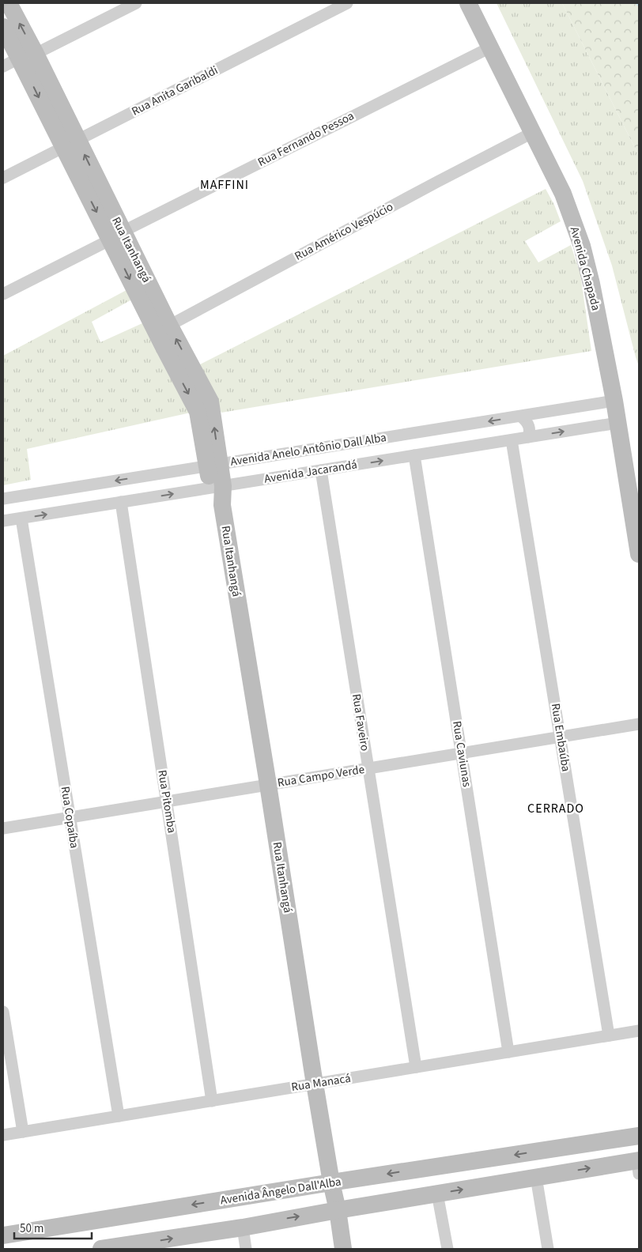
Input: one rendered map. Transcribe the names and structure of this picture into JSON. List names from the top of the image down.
{
  "streets": {
    "street": [
      "Rua Anita Garibaldi",
      "Rua Fernando Pessoa",
      "Rua Américo Vespúcio",
      "Rua Itanhangá",
      "Avenida Chapada",
      "Avenida Anelo Antônio Dall Alba",
      "Avenida Jacarandá",
      "Rua Faveiro",
      "Rua Embaúba",
      "Rua Caviunas",
      "Rua Campo Verde",
      "Rua Pitomba",
      "Rua Copaíba",
      "Rua Manacá",
      "Avenida Ângelo Dall'Alba"
    ]
  },
  "crossings": [
    ["Rua Anita Garibaldi", "Rua Itanhangá"],
    ["Rua Fernando Pessoa", "Rua Itanhangá"],
    ["Rua Fernando Pessoa", "Avenida Chapada"],
    ["Rua Américo Vespúcio", "Rua Itanhangá"],
    ["Rua Américo Vespúcio", "Avenida Chapada"],
    ["Rua Itanhangá", "Avenida Anelo Antônio Dall Alba"],
    ["Rua Itanhangá", "Avenida Jacarandá"],
    ["Rua Itanhangá", "Rua Campo Verde"],
    ["Rua Itanhangá", "Rua Manacá"],
    ["Rua Itanhangá", "Avenida Ângelo Dall'Alba"],
    ["Avenida Chapada", "Avenida Anelo Antônio Dall Alba"],
    ["Avenida Chapada", "Avenida Jacarandá"],
    ["Avenida Jacarandá", "Rua Faveiro"],
    ["Avenida Jacarandá", "Rua Embaúba"],
    ["Avenida Jacarandá", "Rua Caviunas"],
    ["Avenida Jacarandá", "Rua Pitomba"],
    ["Avenida Jacarandá", "Rua Copaíba"],
    ["Rua Faveiro", "Rua Campo Verde"],
    ["Rua Faveiro", "Rua Manacá"],
    ["Rua Embaúba", "Rua Campo Verde"],
    ["Rua Embaúba", "Rua Manacá"],
    ["Rua Caviunas", "Rua Campo Verde"],
    ["Rua Caviunas", "Rua Manacá"],
    ["Rua Campo Verde", "Rua Pitomba"],
    ["Rua Campo Verde", "Rua Copaíba"],
    ["Rua Pitomba", "Rua Manacá"],
    ["Rua Copaíba", "Rua Manacá"]
  ],
  "one_way": ["Avenida Anelo Antônio Dall Alba", "Avenida Jacarandá"],
  "districts": ["MAFFINI", "CERRADO"],
  "scale_bar": "50 m"
}
